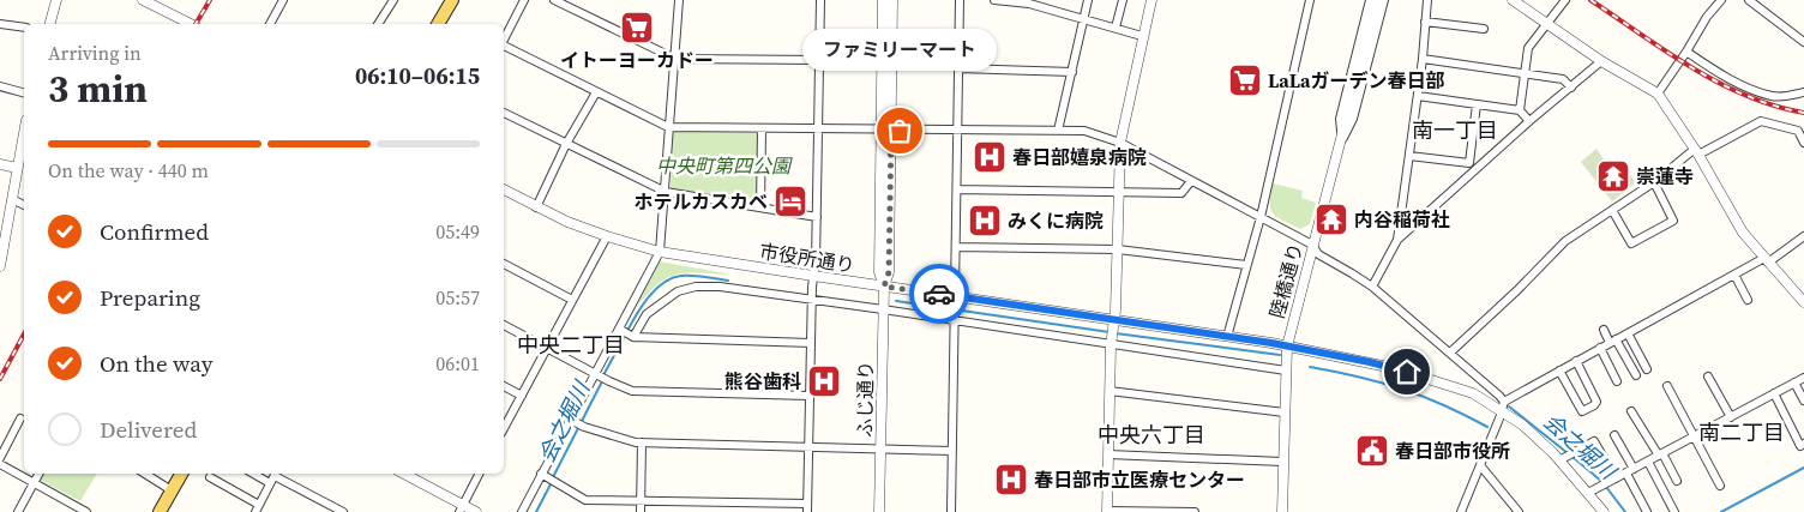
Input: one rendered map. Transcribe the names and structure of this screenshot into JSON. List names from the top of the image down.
{
  "streets": {
    "street": ["市役所通り", "陸橋通り", "ふじ通り"]
  },
  "crossings": [
    ["市役所通り", "陸橋通り"],
    ["市役所通り", "ふじ通り"]
  ],
  "districts": [
    "南一丁目",
    "中央二丁目",
    "南二丁目",
    "中央六丁目"
  ],
  "water": ["会之堀川"],
  "parks": ["中央町第四公園"],
  "places": {
    "supermarket": ["イトーヨーカドー", "LaLaガーデン春日部"],
    "other": ["ファミリーマート"],
    "hospital": [
      "春日部嬉泉病院",
      "みくに病院",
      "熊谷歯科",
      "春日部市立医療センター"
    ],
    "temple": ["崇蓮寺", "内谷稲荷社"],
    "hotel": ["ホテルカスカベ"],
    "public building": ["春日部市役所"]
  },
  "page": {
    "heading": ["3 min", "Arriving in", "06:10–06:15"],
    "bubble": "ファミリーマート",
    "bar": "On the way · 440 m",
    "list": [
      ["Confirmed", "05:49"],
      ["Preparing", "05:57"],
      ["On the way", "06:01"],
      "Delivered"
    ]
  }
}
